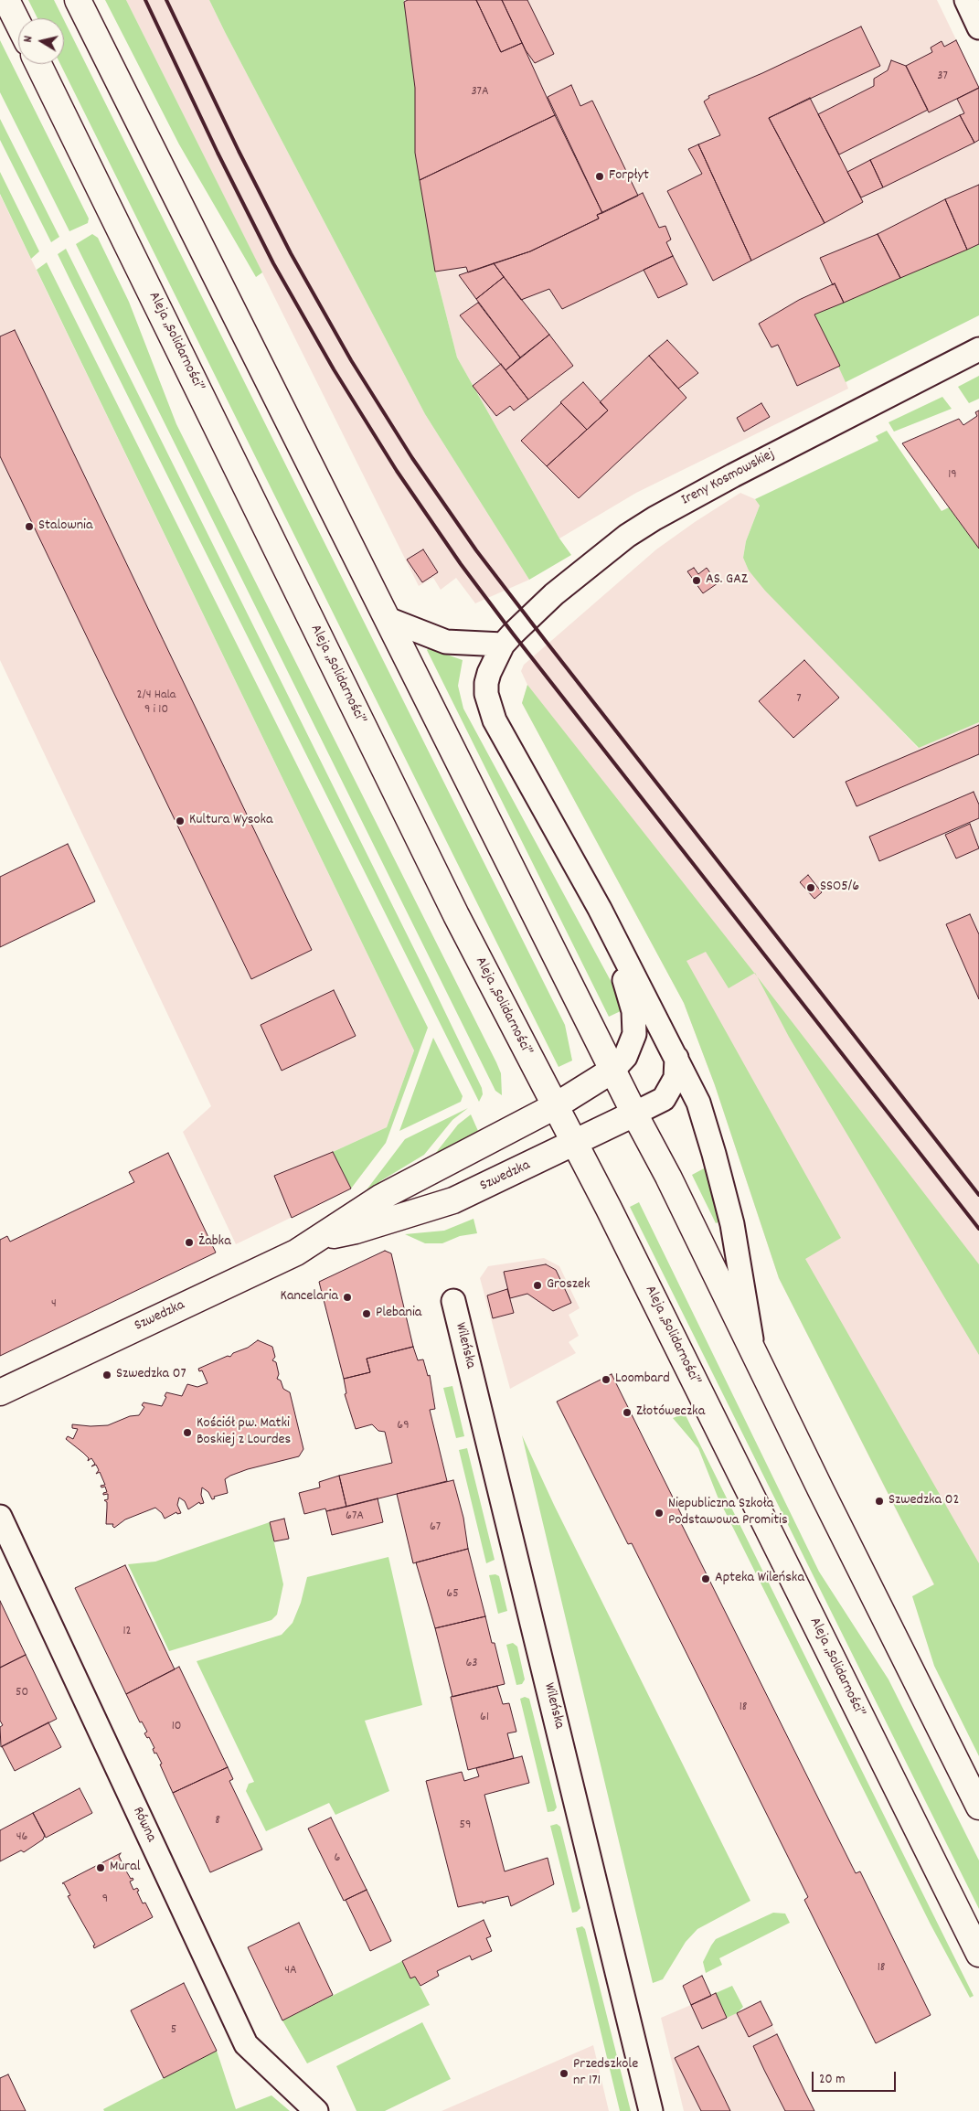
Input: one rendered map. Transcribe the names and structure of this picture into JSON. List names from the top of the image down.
{
  "streets": {
    "main road": ["Aleja „Solidarności”", "Szwedzka"],
    "street": ["Ireny Kosmowskiej", "Wileńska", "Równa"]
  },
  "crossings": [
    ["Aleja „Solidarności”", "Szwedzka"]
  ],
  "places": [
    "Forpłyt",
    "Stalownia",
    "AS. GAZ",
    "Kultura Wysoka",
    "SSO5/6",
    "Żabka",
    "Groszek",
    "Kancelaria",
    "Plebania",
    "Szwedzka 07",
    "Loombard",
    "Złotóweczka",
    "Kościół pw. Matki Boskiej z Lourdes",
    "Szwedzka 02",
    "Niepubliczna Szkoła Podstawowa Promitis",
    "Apteka Wileńska",
    "Mural",
    "Przedszkole nr 171"
  ],
  "house_numbers": [
    "37",
    "37A",
    "19",
    "2/4 Hala 9 i 10",
    "7",
    "4",
    "69",
    "67A",
    "67",
    "65",
    "12",
    "63",
    "50",
    "18",
    "61",
    "10",
    "8",
    "59",
    "46",
    "6",
    "9",
    "18",
    "4A",
    "5"
  ],
  "scale_bar": "20 m",
  "north": "left"
}
